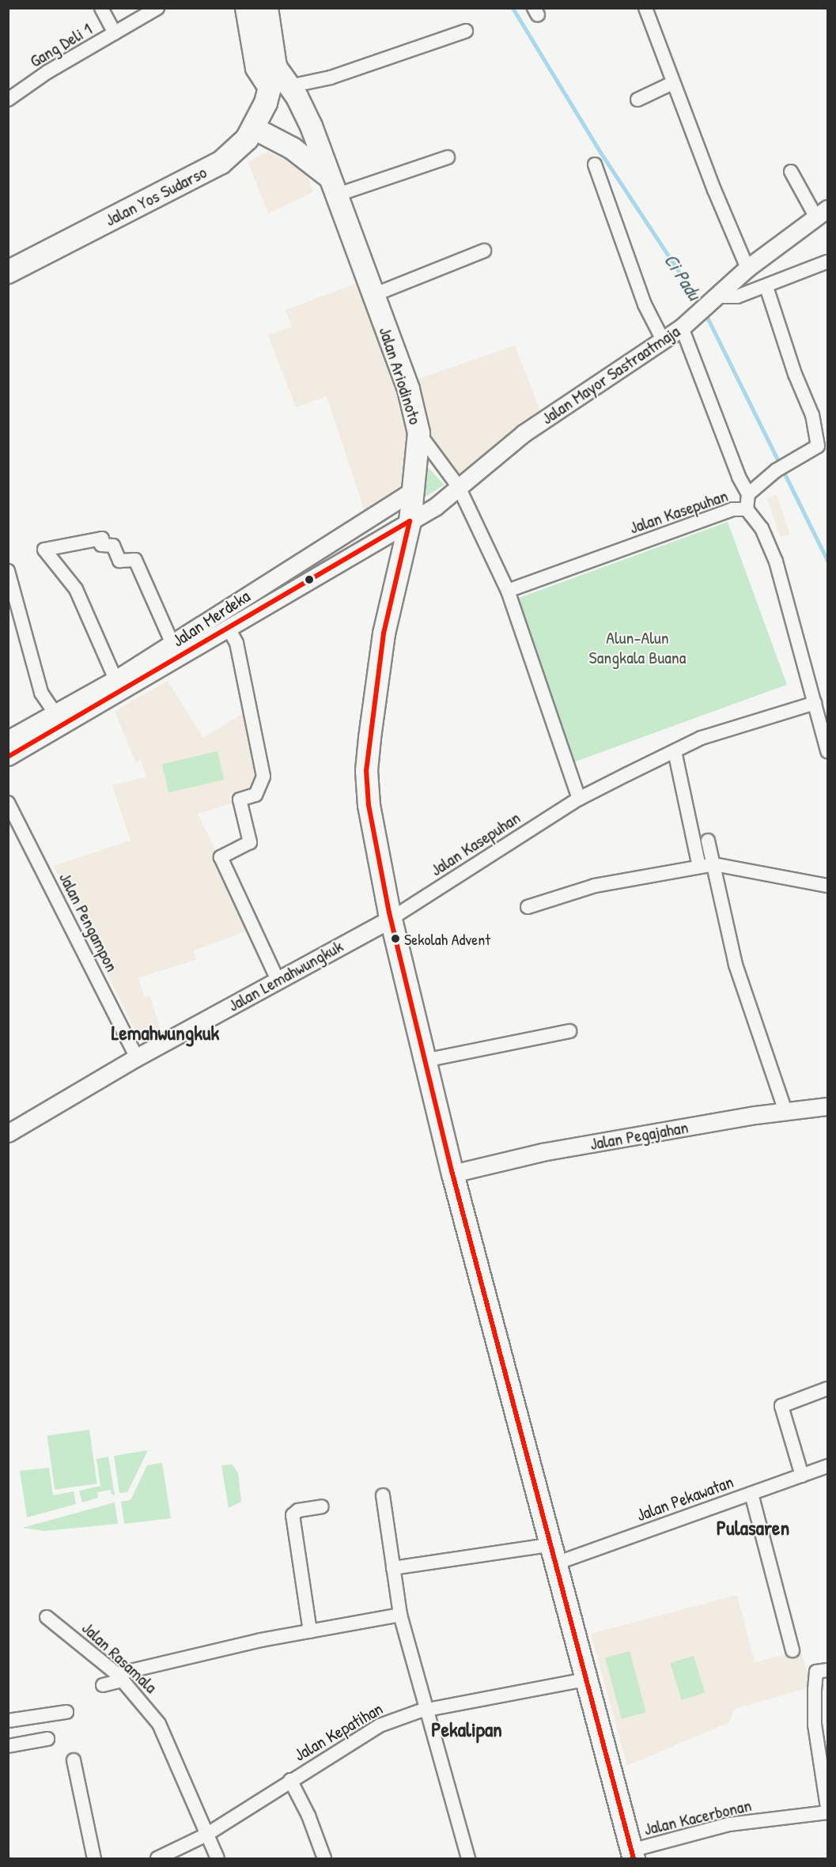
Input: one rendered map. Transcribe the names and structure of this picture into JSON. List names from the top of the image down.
{
  "streets": {
    "highway": ["Jalan Yos Sudarso"],
    "main road": ["Jalan Ariodinoto"],
    "street": [
      "Gang Deli 1",
      "Jalan Mayor Sastraatmaja",
      "Jalan Kasepuhan",
      "Jalan Merdeka",
      "Jalan Pengampon",
      "Jalan Lemahwungkuk",
      "Jalan Pegajahan",
      "Jalan Pekawatan",
      "Jalan Rasamala",
      "Jalan Kepatihan",
      "Jalan Kacerbonan"
    ]
  },
  "crossings": [
    ["Jalan Yos Sudarso", "Jalan Ariodinoto"],
    ["Jalan Mayor Sastraatmaja", "Jalan Ariodinoto"],
    ["Jalan Mayor Sastraatmaja", "Jalan Merdeka"],
    ["Jalan Ariodinoto", "Jalan Kasepuhan"],
    ["Jalan Ariodinoto", "Jalan Merdeka"],
    ["Jalan Ariodinoto", "Jalan Lemahwungkuk"],
    ["Jalan Ariodinoto", "Jalan Pegajahan"],
    ["Jalan Ariodinoto", "Jalan Pekawatan"],
    ["Jalan Ariodinoto", "Jalan Kepatihan"],
    ["Jalan Ariodinoto", "Jalan Kacerbonan"],
    ["Jalan Kasepuhan", "Jalan Lemahwungkuk"],
    ["Jalan Pengampon", "Jalan Lemahwungkuk"],
    ["Jalan Rasamala", "Jalan Kepatihan"]
  ],
  "districts": ["Lemahwungkuk", "Pulasaren", "Pekalipan"],
  "water": ["Ci Padu"],
  "parks": ["Alun-Alun Sangkala Buana"],
  "places": ["Sekolah Advent"]
}
